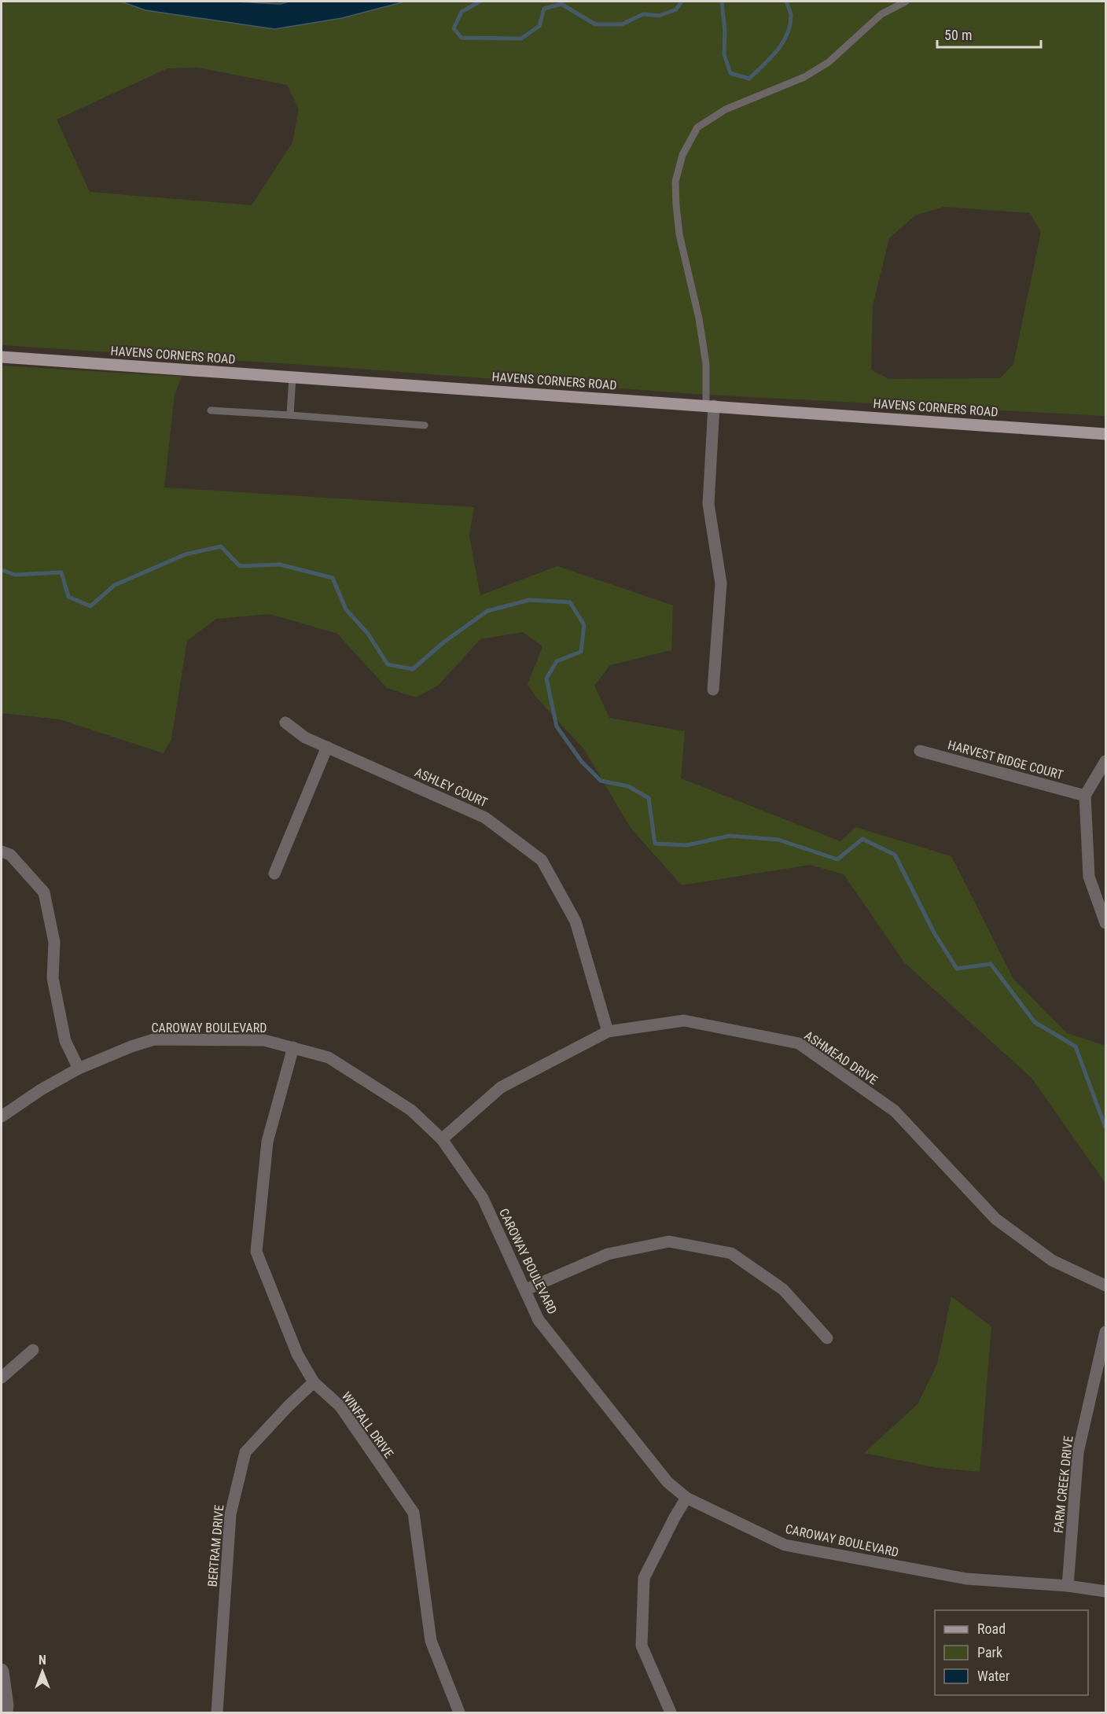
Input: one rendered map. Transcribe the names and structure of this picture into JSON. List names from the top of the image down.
{
  "streets": {
    "main road": ["HAVENS CORNERS ROAD"],
    "street": [
      "HARVEST RIDGE COURT",
      "ASHLEY COURT",
      "CAROWAY BOULEVARD",
      "ASHMEAD DRIVE",
      "WINFALL DRIVE",
      "FARM CREEK DRIVE",
      "BERTRAM DRIVE"
    ]
  },
  "crossings": [
    ["ASHLEY COURT", "ASHMEAD DRIVE"],
    ["CAROWAY BOULEVARD", "ASHMEAD DRIVE"],
    ["CAROWAY BOULEVARD", "WINFALL DRIVE"],
    ["CAROWAY BOULEVARD", "FARM CREEK DRIVE"],
    ["WINFALL DRIVE", "BERTRAM DRIVE"]
  ],
  "legend": ["Road", "Park", "Water"],
  "scale_bar": "50 m",
  "north": "top"
}
